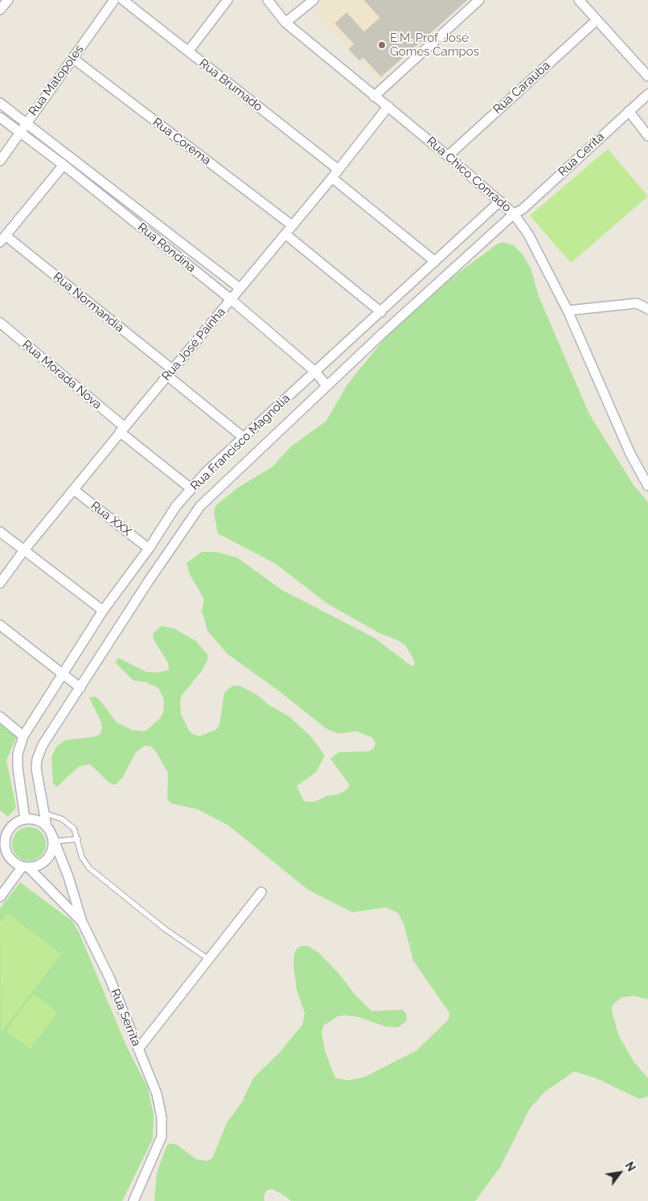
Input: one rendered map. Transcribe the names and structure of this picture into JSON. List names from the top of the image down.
{
  "streets": {
    "street": [
      "Rua Matopoles",
      "Rua Brumado",
      "Rua Carauba",
      "Rua Corema",
      "Rua Cerita",
      "Rua Chico Conrado",
      "Rua Rondina",
      "Rua Normandia",
      "Rua José Painha",
      "Rua Morada Nova",
      "Rua Francisco Magnolia",
      "Rua XXX",
      "Rua Serrita"
    ]
  },
  "crossings": [
    ["Rua Matopoles", "Rua Corema"],
    ["Rua Matopoles", "Rua Rondina"],
    ["Rua Brumado", "Rua José Painha"],
    ["Rua Carauba", "Rua Chico Conrado"],
    ["Rua Corema", "Rua José Painha"],
    ["Rua Cerita", "Rua Chico Conrado"],
    ["Rua Cerita", "Rua Francisco Magnolia"],
    ["Rua Chico Conrado", "Rua José Painha"],
    ["Rua Chico Conrado", "Rua Francisco Magnolia"],
    ["Rua Rondina", "Rua José Painha"],
    ["Rua Rondina", "Rua Francisco Magnolia"],
    ["Rua Normandia", "Rua José Painha"],
    ["Rua Normandia", "Rua Francisco Magnolia"],
    ["Rua José Painha", "Rua Morada Nova"],
    ["Rua José Painha", "Rua XXX"],
    ["Rua Morada Nova", "Rua Francisco Magnolia"],
    ["Rua Francisco Magnolia", "Rua XXX"],
    ["Rua Francisco Magnolia", "Rua Serrita"]
  ],
  "places": ["E.M. Prof. José Gomes Campos"],
  "north": "top right"
}
